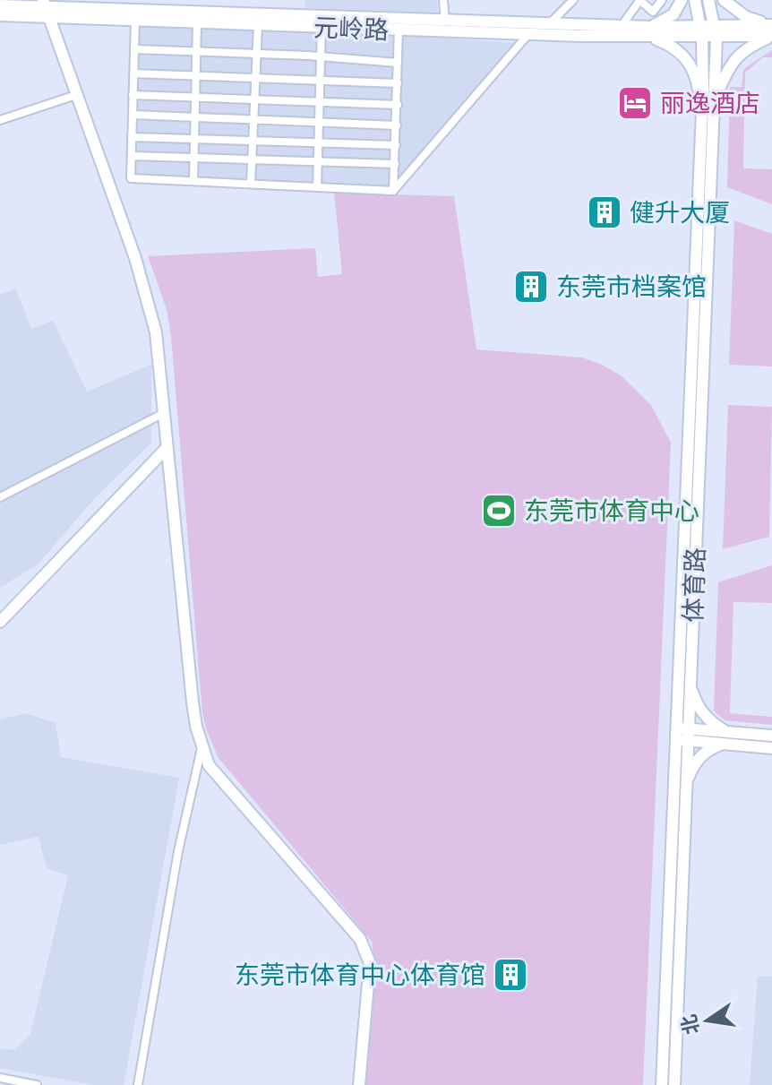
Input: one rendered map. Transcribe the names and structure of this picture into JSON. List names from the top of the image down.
{
  "streets": {
    "street": ["元岭路", "体育路"]
  },
  "crossings": [
    ["元岭路", "体育路"]
  ],
  "places": {
    "hotel": ["丽逸酒店"],
    "building": ["健升大厦", "东莞市档案馆", "东莞市体育中心体育馆"],
    "sports": ["东莞市体育中心"]
  },
  "north": "left"
}
